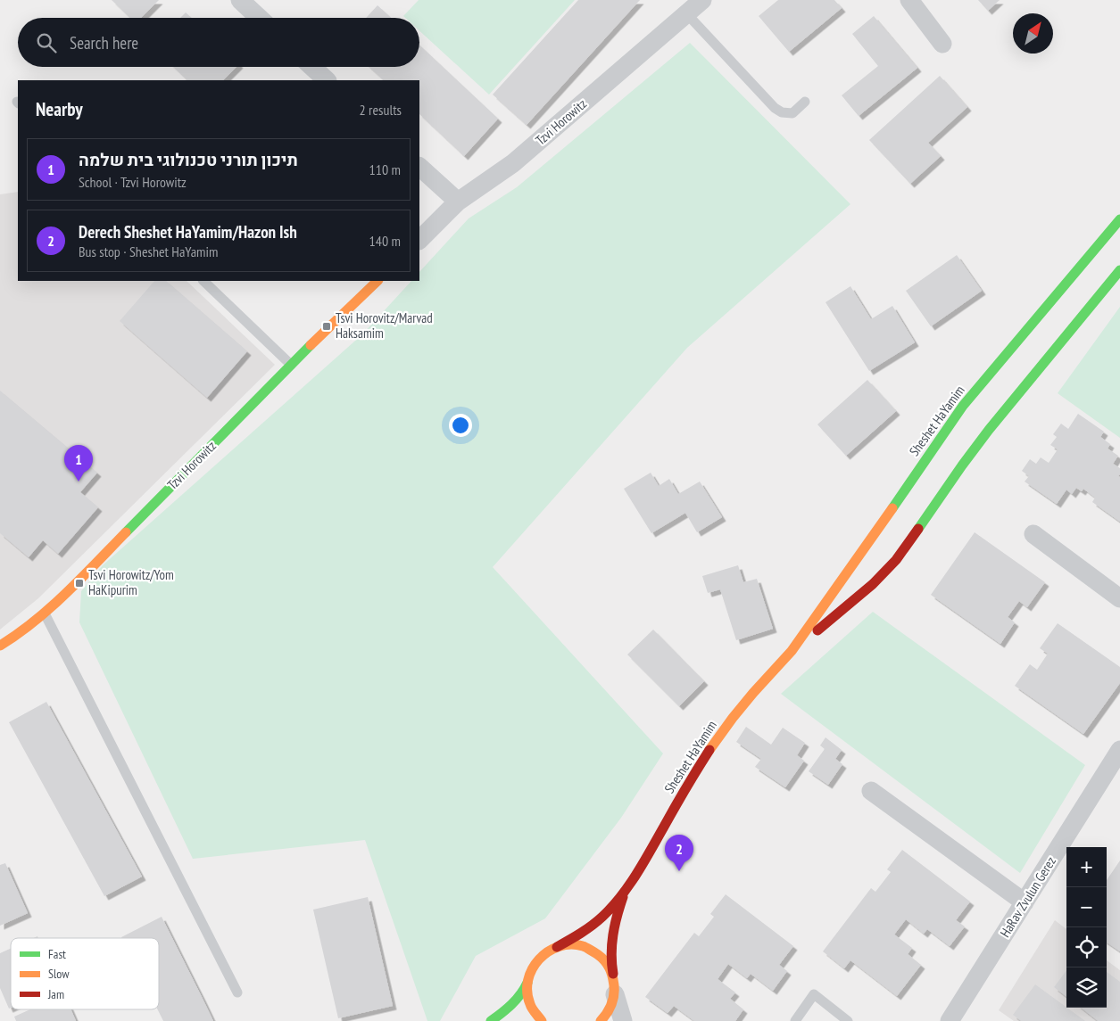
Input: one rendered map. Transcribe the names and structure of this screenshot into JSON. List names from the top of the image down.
{
  "streets": {
    "street": ["Tzvi Horowitz", "Sheshet HaYamim", "HaRav Zvulun Gerez"]
  },
  "places": {
    "transit": ["Tsvi Horovitz/Marvad Haksamim", "Tsvi Horowitz/Yom HaKipurim"]
  },
  "legend": ["Fast", "Slow", "Jam"],
  "north": "top right",
  "page": {
    "search": "Search here",
    "heading": ["Nearby", "2 results"],
    "list": [
      {
        "mark": "1",
        "name": "תיכון תורני טכנולוגי בית שלמה",
        "note": "School · Tzvi Horowitz",
        "value": "110 m"
      },
      {
        "mark": "2",
        "name": "Derech Sheshet HaYamim/Hazon Ish",
        "note": "Bus stop · Sheshet HaYamim",
        "value": "140 m"
      }
    ],
    "pins": ["1", "2"],
    "map_buttons": ["+", "−"]
  }
}
